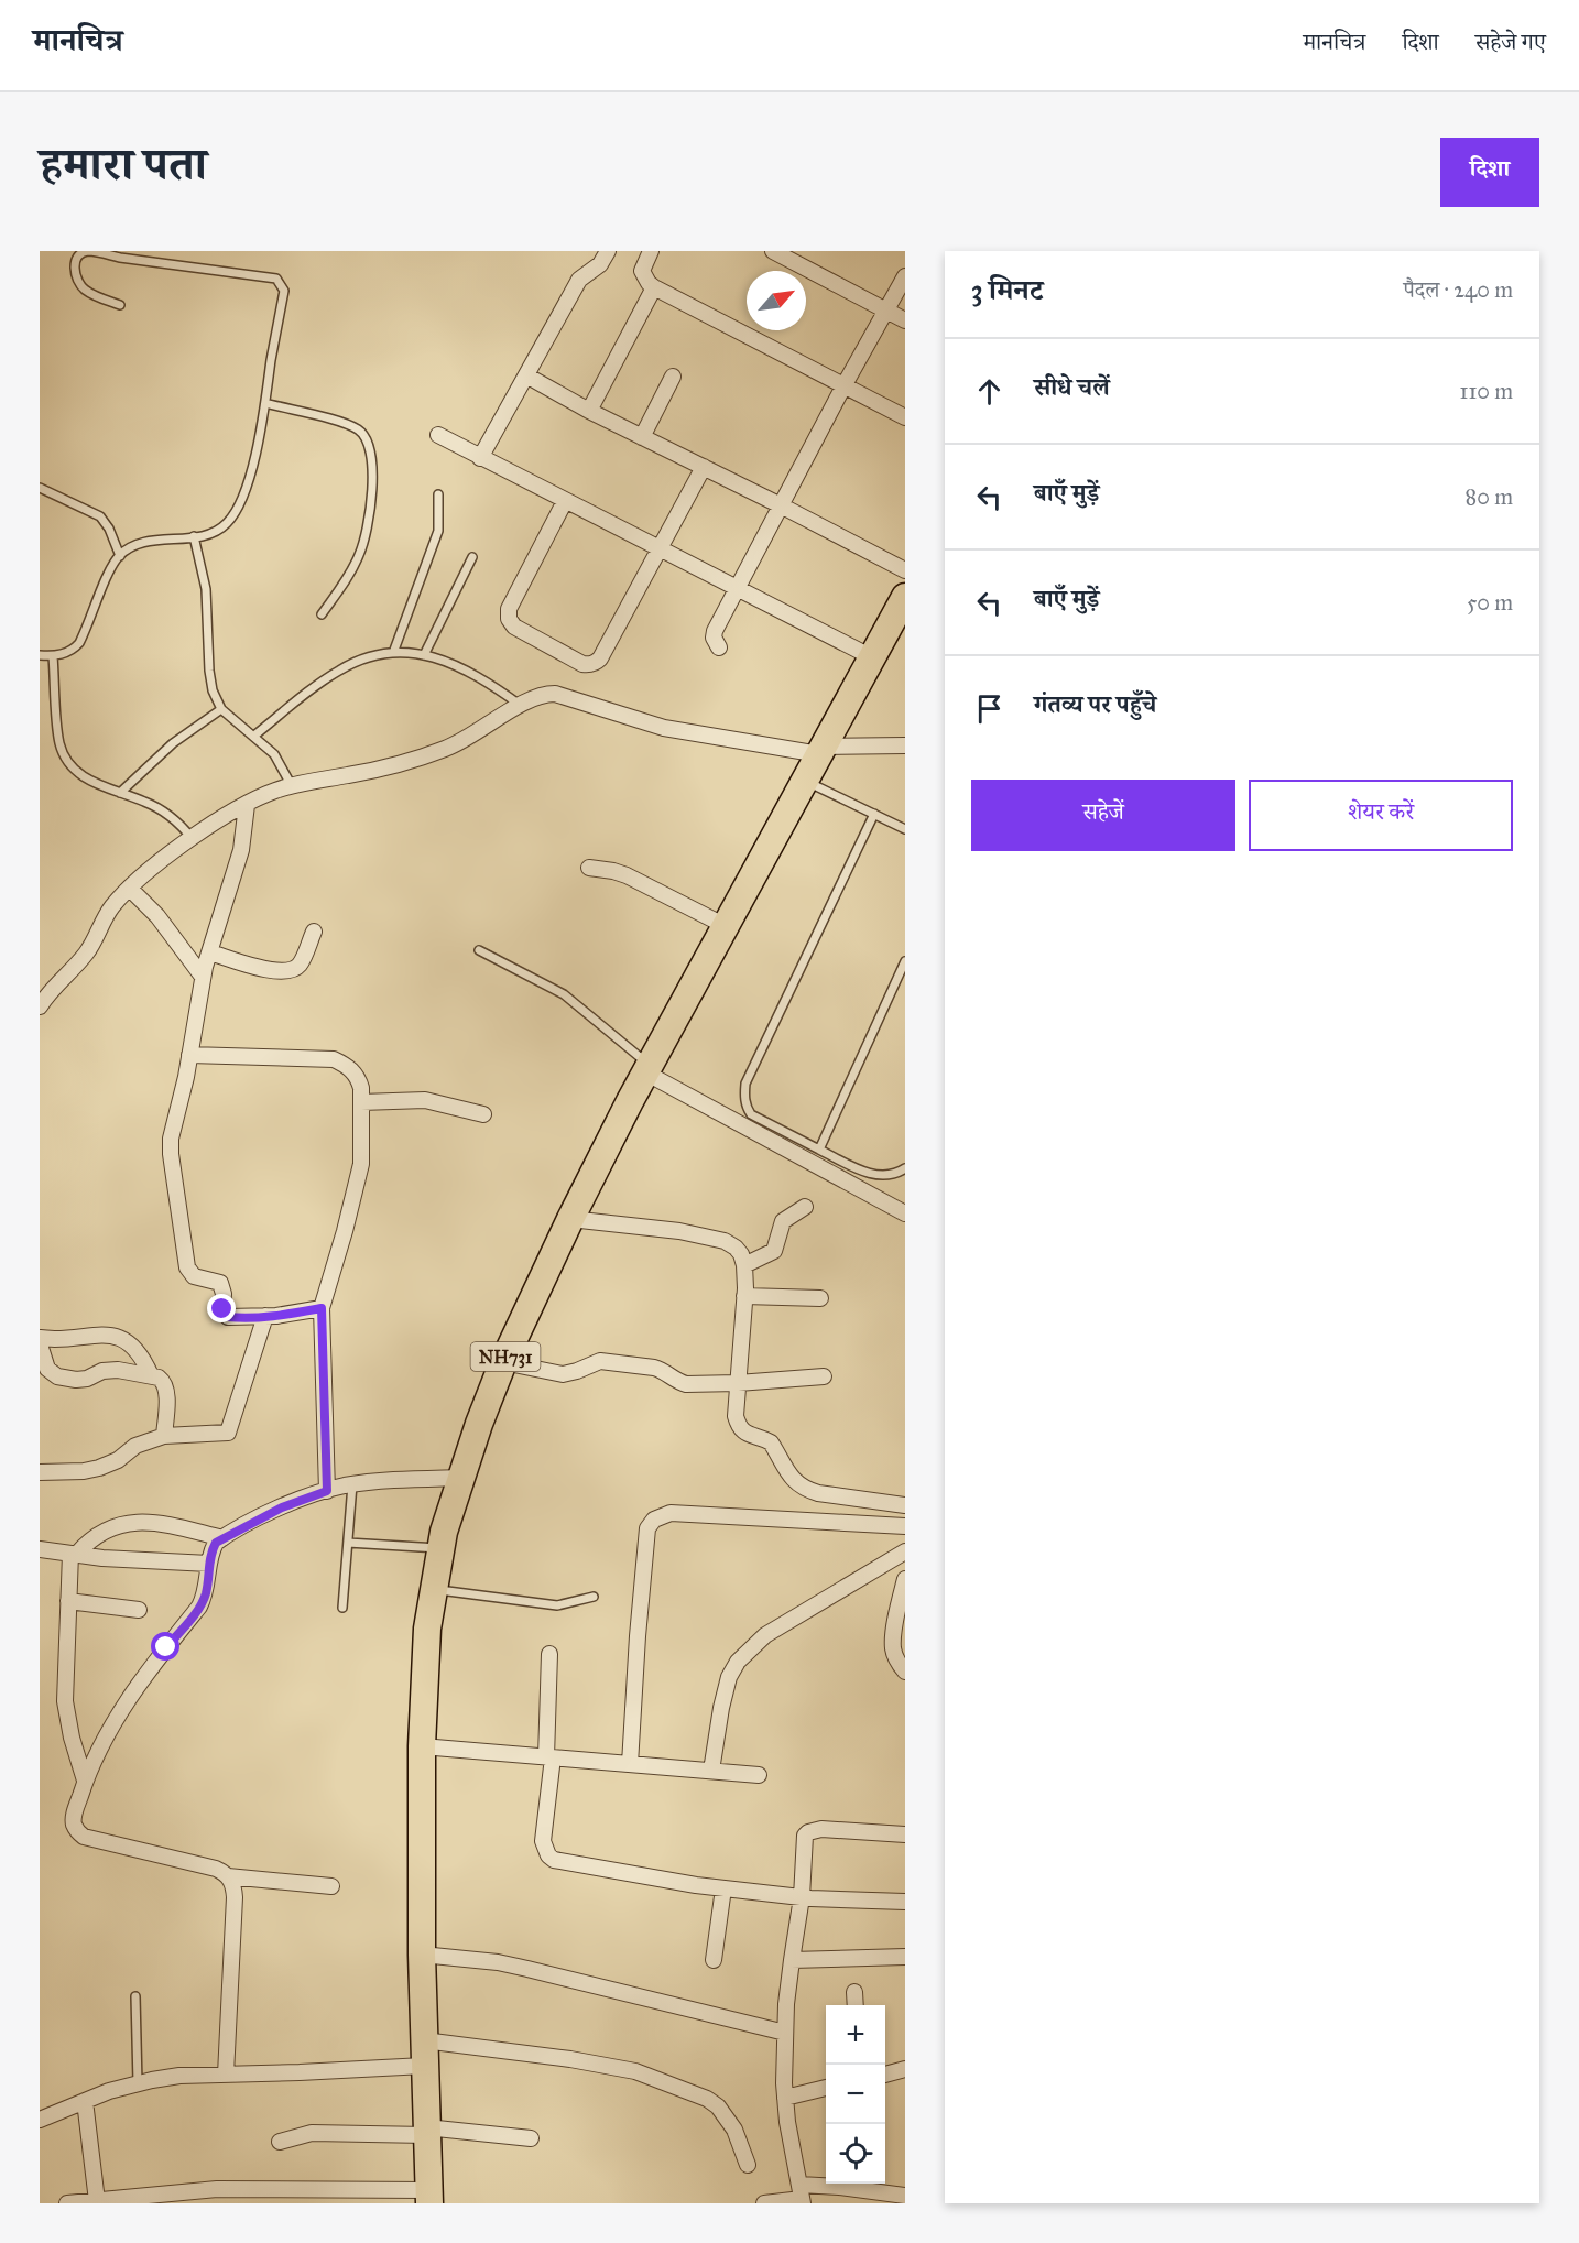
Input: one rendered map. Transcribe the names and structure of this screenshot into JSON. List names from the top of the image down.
{
  "streets": {
    "highway": ["NH731"]
  },
  "north": "top right",
  "page": {
    "header": "मानचित्र",
    "nav": ["मानचित्र", "दिशा", "सहेजे गए"],
    "title": "हमारा पता",
    "buttons": [
      "दिशा",
      ["सहेजें", "शेयर करें"]
    ],
    "heading": ["3 मिनट", "पैदल · 240 m"],
    "list": [
      ["सीधे चलें", "110 m"],
      ["बाएँ मुड़ें", "80 m"],
      ["बाएँ मुड़ें", "50 m"],
      "गंतव्य पर पहुँचे"
    ],
    "map_buttons": ["+", "−"]
  }
}
